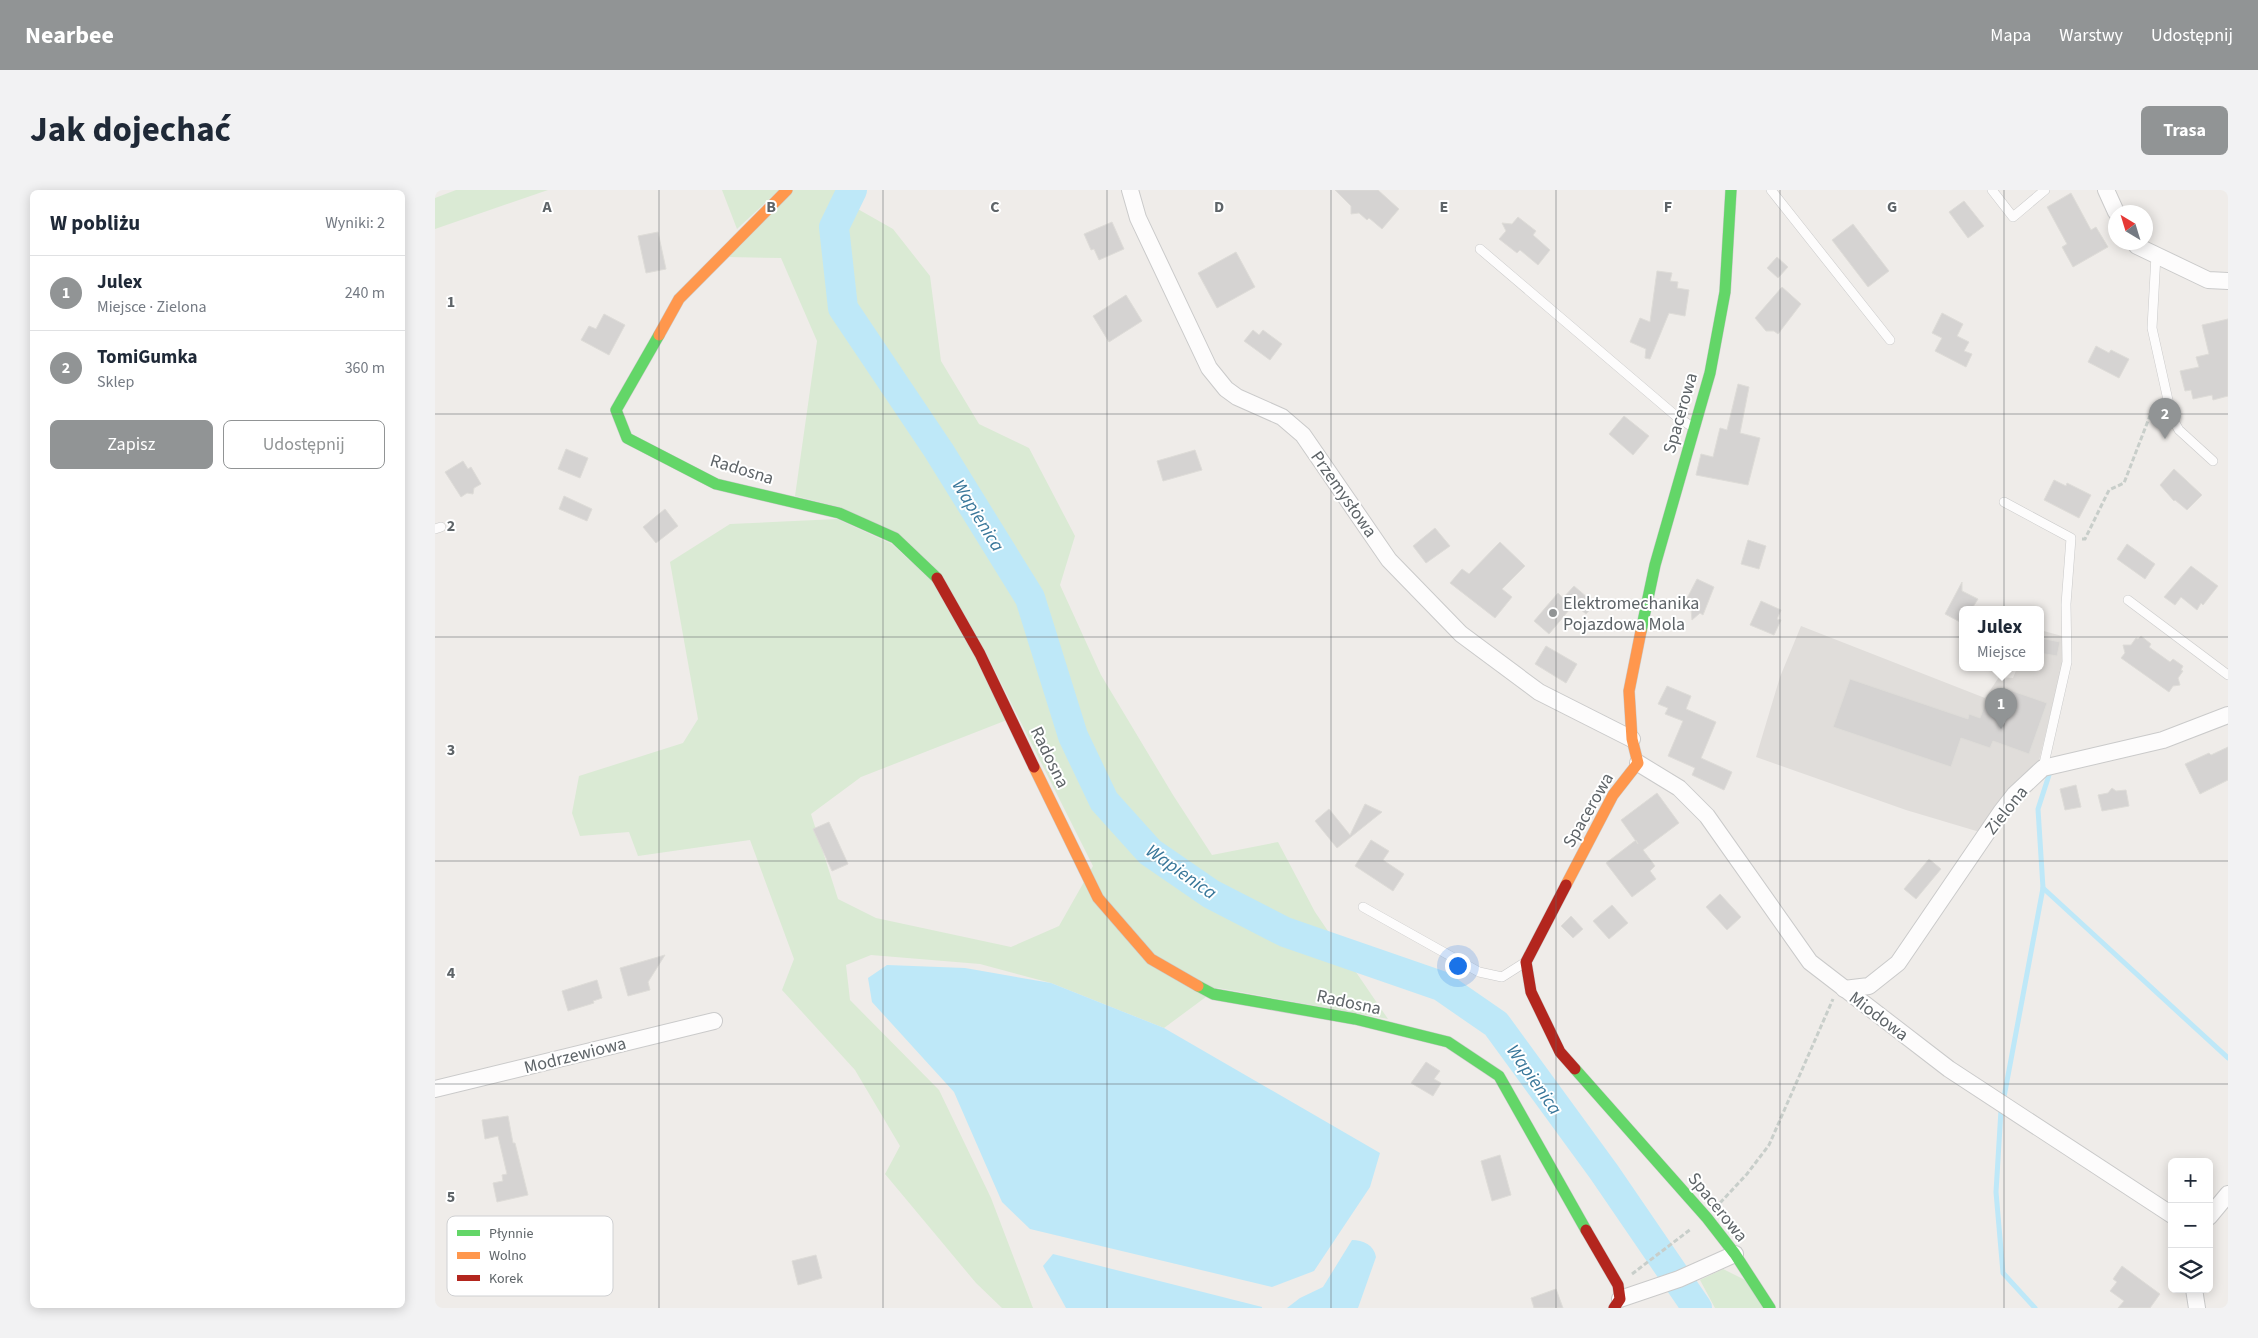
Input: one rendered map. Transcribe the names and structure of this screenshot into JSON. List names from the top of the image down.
{
  "streets": {
    "street": [
      "Spacerowa",
      "Radosna",
      "Przemysłowa",
      "Zielona",
      "Miodowa",
      "Modrzewiowa"
    ]
  },
  "crossings": [
    ["Spacerowa", "Przemysłowa"],
    ["Spacerowa", "Miodowa"],
    ["Zielona", "Miodowa"]
  ],
  "water": ["Wapienica"],
  "places": ["Elektromechanika Pojazdowa Mola"],
  "legend": ["Płynnie", "Wolno", "Korek"],
  "north": "top left",
  "page": {
    "header": "Nearbee",
    "nav": ["Mapa", "Warstwy", "Udostępnij"],
    "title": "Jak dojechać",
    "buttons": [
      "Trasa",
      ["Zapisz", "Udostępnij"]
    ],
    "heading": ["W pobliżu", "Wyniki: 2"],
    "list": [
      {
        "mark": "1",
        "name": "Julex",
        "note": "Miejsce · Zielona",
        "value": "240 m"
      },
      {
        "mark": "2",
        "name": "TomiGumka",
        "note": "Sklep",
        "value": "360 m"
      }
    ],
    "pins": ["2", "1"],
    "popup": ["Julex", "Miejsce"],
    "map_buttons": ["+", "−"]
  },
  "grid": {
    "columns": [
      "A",
      "B",
      "C",
      "D",
      "E",
      "F",
      "G"
    ],
    "rows": [
      "1",
      "2",
      "3",
      "4",
      "5"
    ]
  }
}
